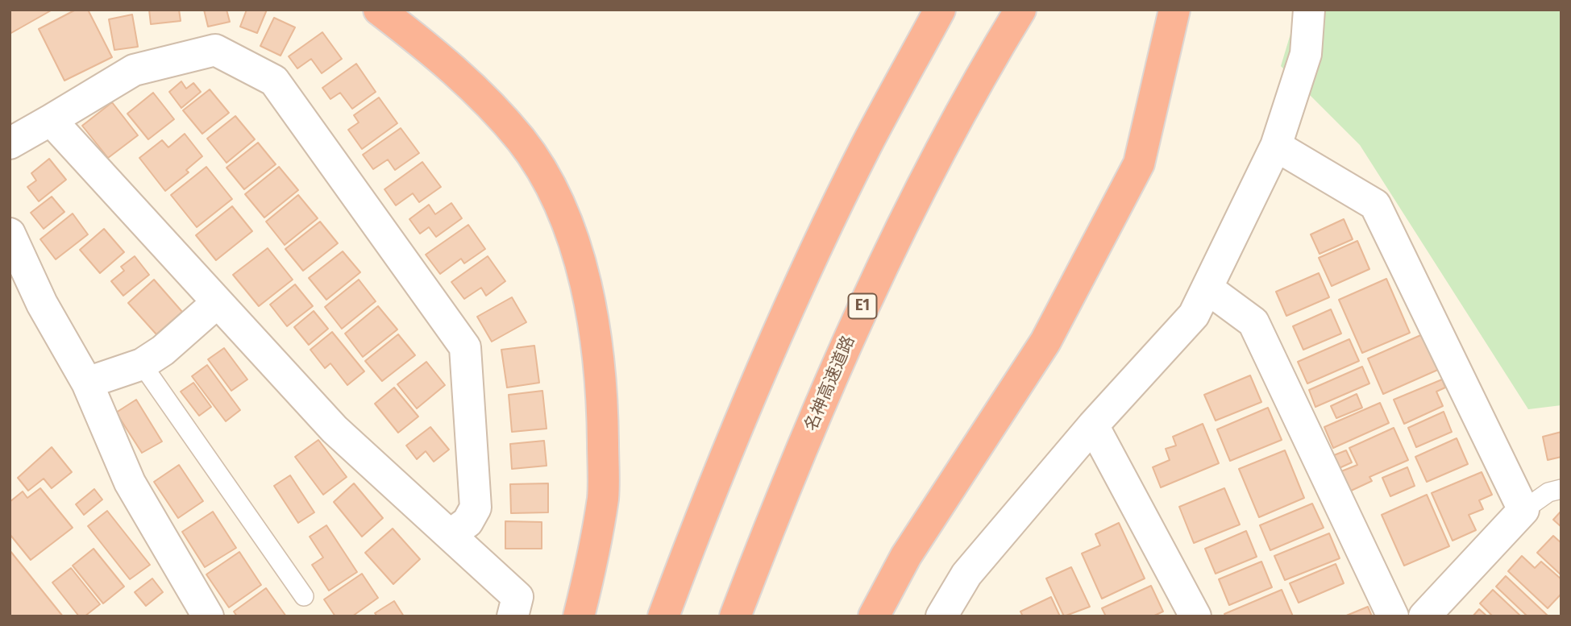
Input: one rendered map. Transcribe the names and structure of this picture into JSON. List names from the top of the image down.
{
  "streets": {
    "highway": ["E1", "名神高速道路"]
  }
}
